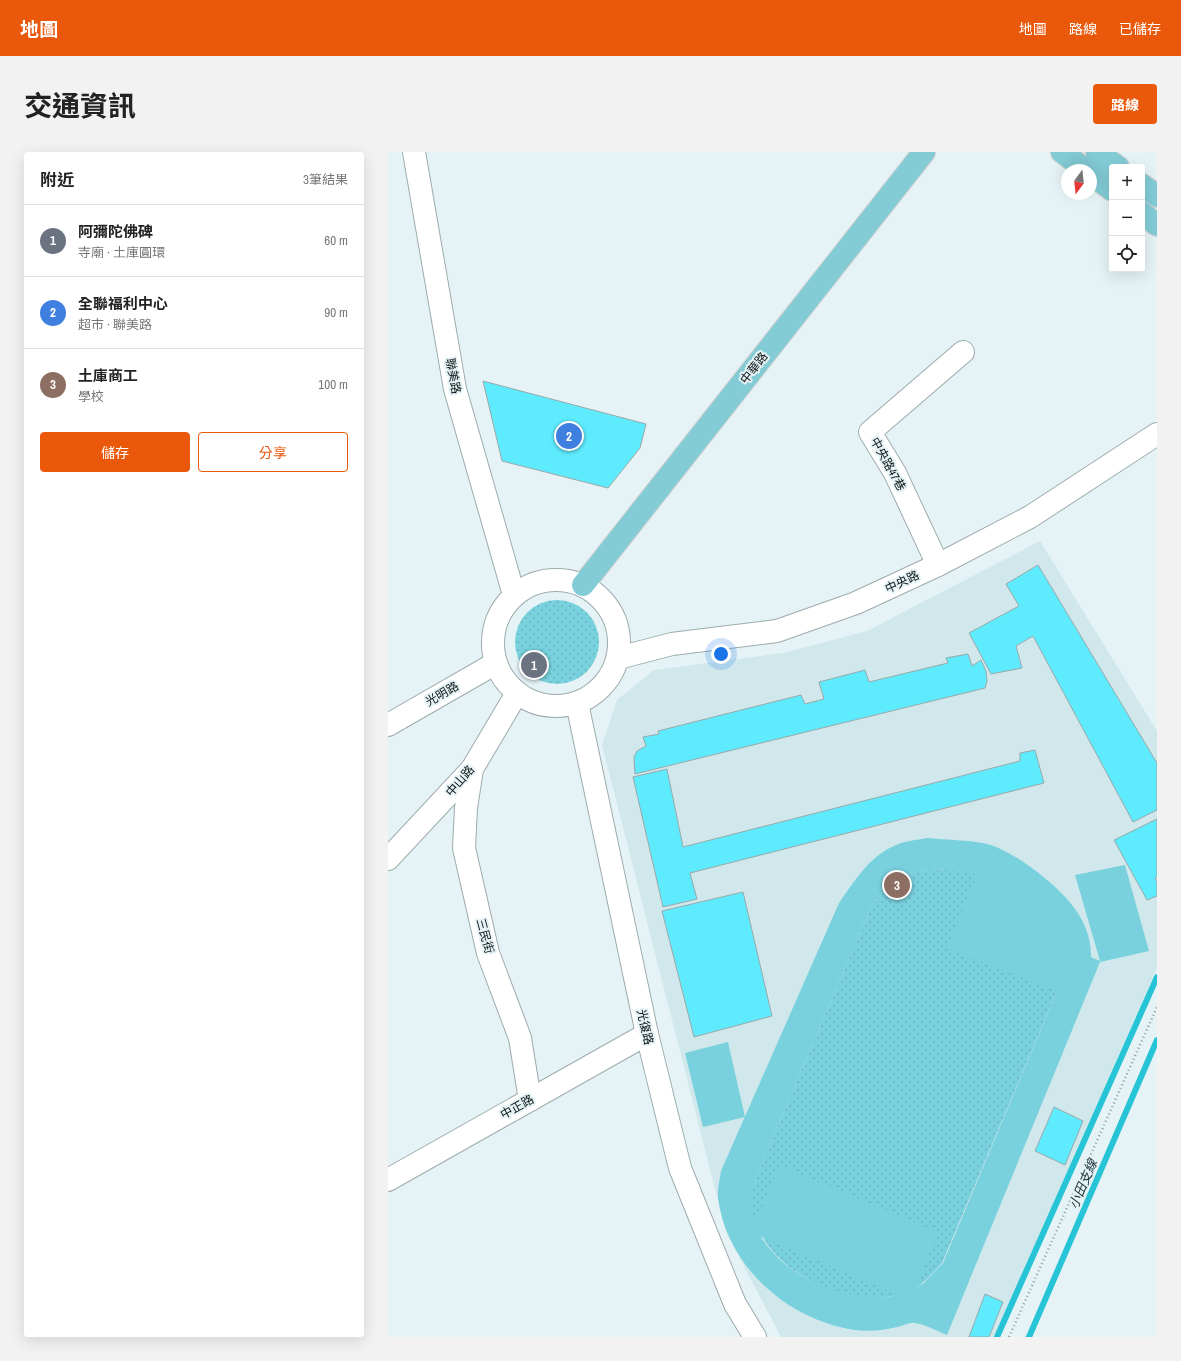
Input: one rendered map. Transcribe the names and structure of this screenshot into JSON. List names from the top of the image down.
{
  "streets": {
    "main road": ["中華路"],
    "street": [
      "聯美路",
      "中央路47巷",
      "中央路",
      "光明路",
      "中山路",
      "三民街",
      "光復路",
      "中正路"
    ]
  },
  "crossings": [
    ["中華路", "聯美路"],
    ["中華路", "中央路"],
    ["中華路", "光明路"],
    ["中華路", "中山路"],
    ["中華路", "光復路"],
    ["聯美路", "中央路"],
    ["聯美路", "光明路"],
    ["聯美路", "中山路"],
    ["聯美路", "光復路"],
    ["中央路47巷", "中央路"],
    ["中央路", "光明路"],
    ["中央路", "中山路"],
    ["中央路", "光復路"],
    ["光明路", "中山路"],
    ["光明路", "光復路"],
    ["中山路", "三民街"],
    ["中山路", "光復路"],
    ["三民街", "中正路"],
    ["光復路", "中正路"]
  ],
  "water": ["小田支線"],
  "north": "bottom",
  "page": {
    "header": "地圖",
    "nav": ["地圖", "路線", "已儲存"],
    "title": "交通資訊",
    "buttons": [
      "路線",
      ["儲存", "分享"]
    ],
    "heading": ["附近", "3筆結果"],
    "map_buttons": ["+", "−"],
    "list": [
      {
        "mark": "1",
        "name": "阿彌陀佛碑",
        "note": "寺廟 · 土庫圓環",
        "value": "60 m"
      },
      {
        "mark": "2",
        "name": "全聯福利中心",
        "note": "超市 · 聯美路",
        "value": "90 m"
      },
      {
        "mark": "3",
        "name": "土庫商工",
        "note": "學校",
        "value": "100 m"
      }
    ],
    "pins": ["2", "1", "3"]
  }
}
